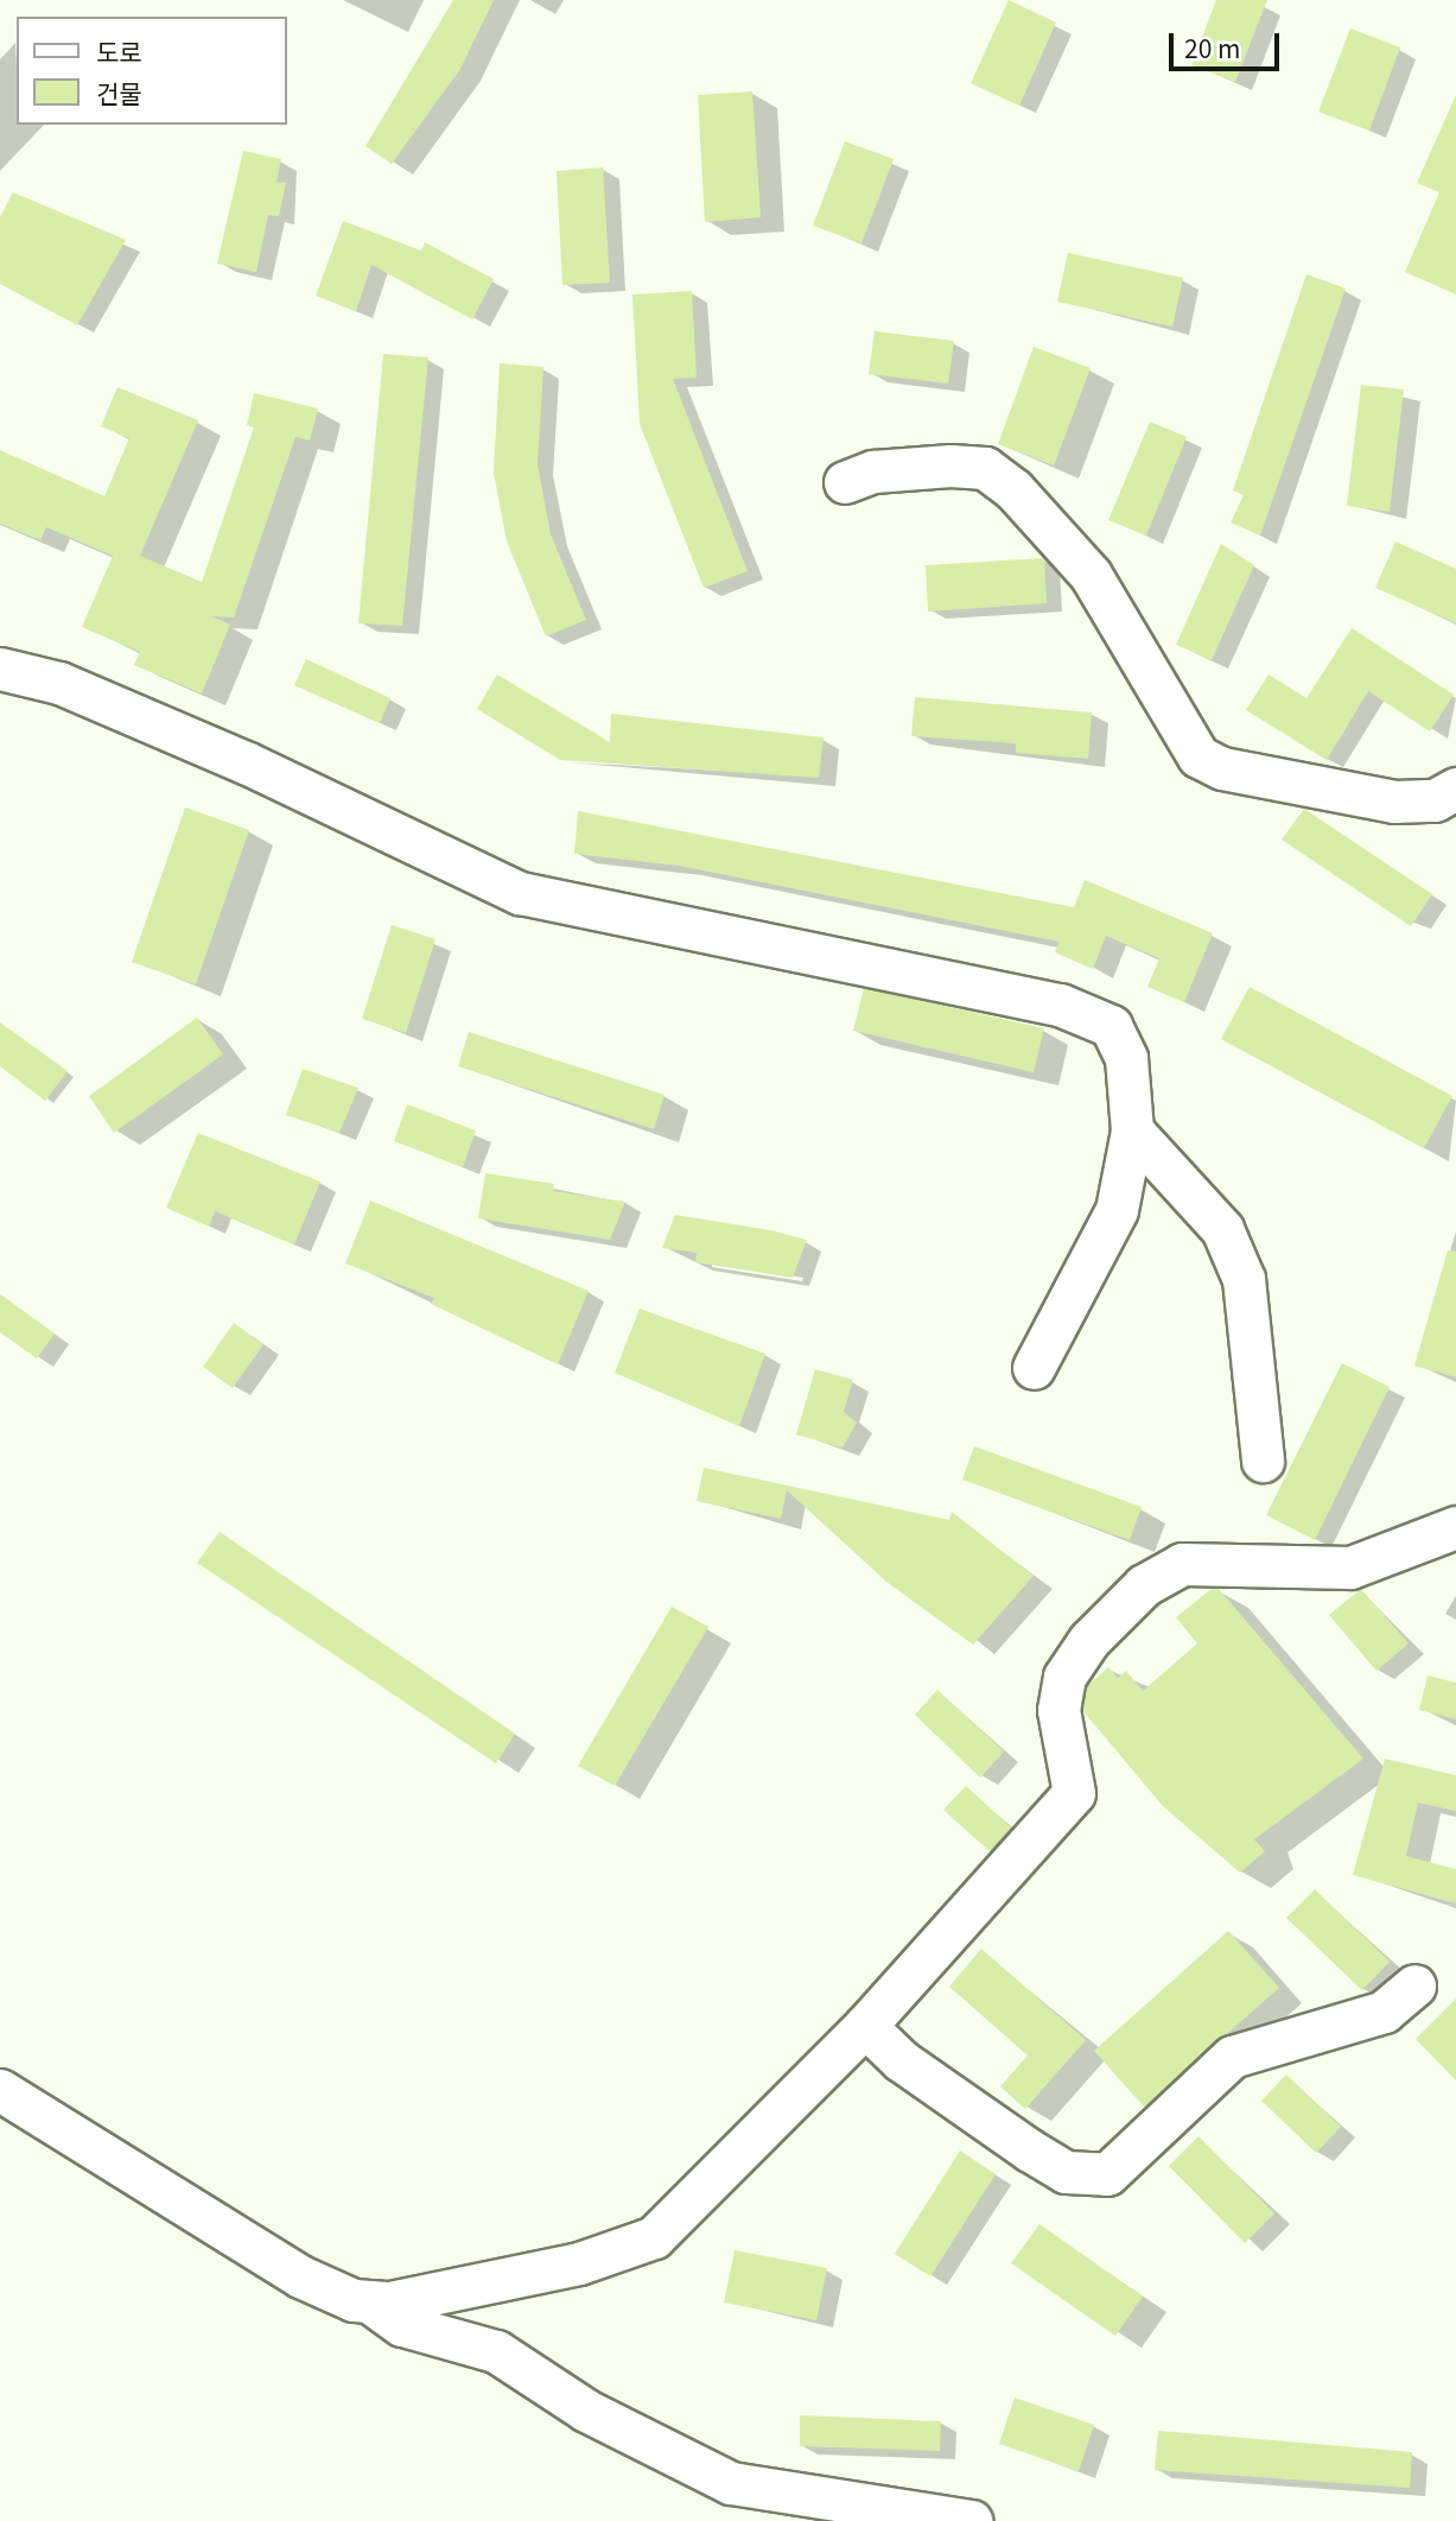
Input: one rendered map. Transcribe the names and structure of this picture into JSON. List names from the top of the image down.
{
  "legend": ["도로", "건물"],
  "scale_bar": "20 m"
}
